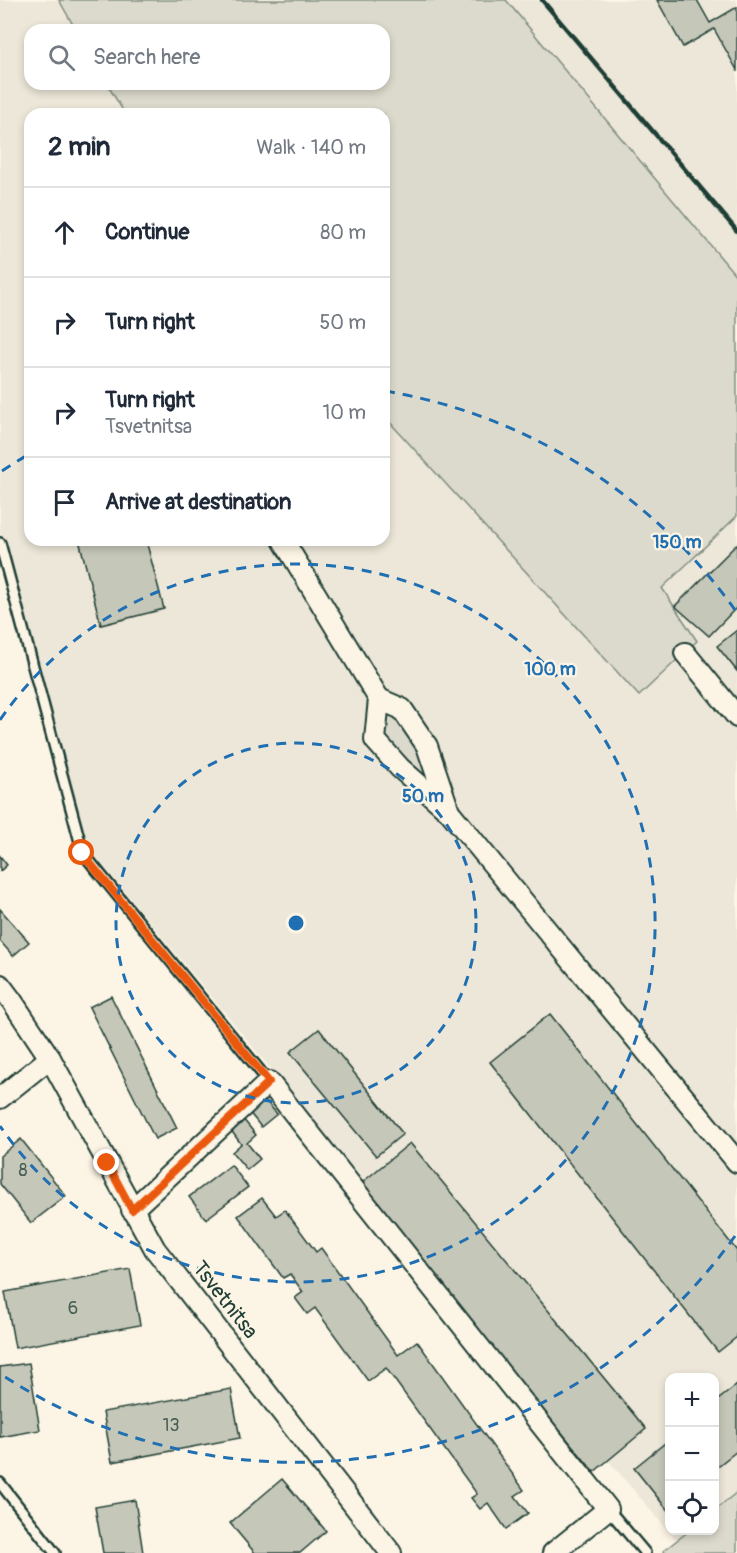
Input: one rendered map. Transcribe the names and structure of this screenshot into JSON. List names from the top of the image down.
{
  "streets": {
    "street": ["Tsvetnitsa"]
  },
  "house_numbers": ["8", "6", "13"],
  "page": {
    "search": "Search here",
    "heading": ["2 min", "Walk · 140 m"],
    "list": [
      ["Continue", "80 m"],
      ["Turn right", "50 m"],
      ["Turn right", "Tsvetnitsa", "10 m"],
      "Arrive at destination"
    ],
    "map_buttons": ["+", "−"]
  },
  "rings": ["150 m", "100 m", "50 m"]
}
